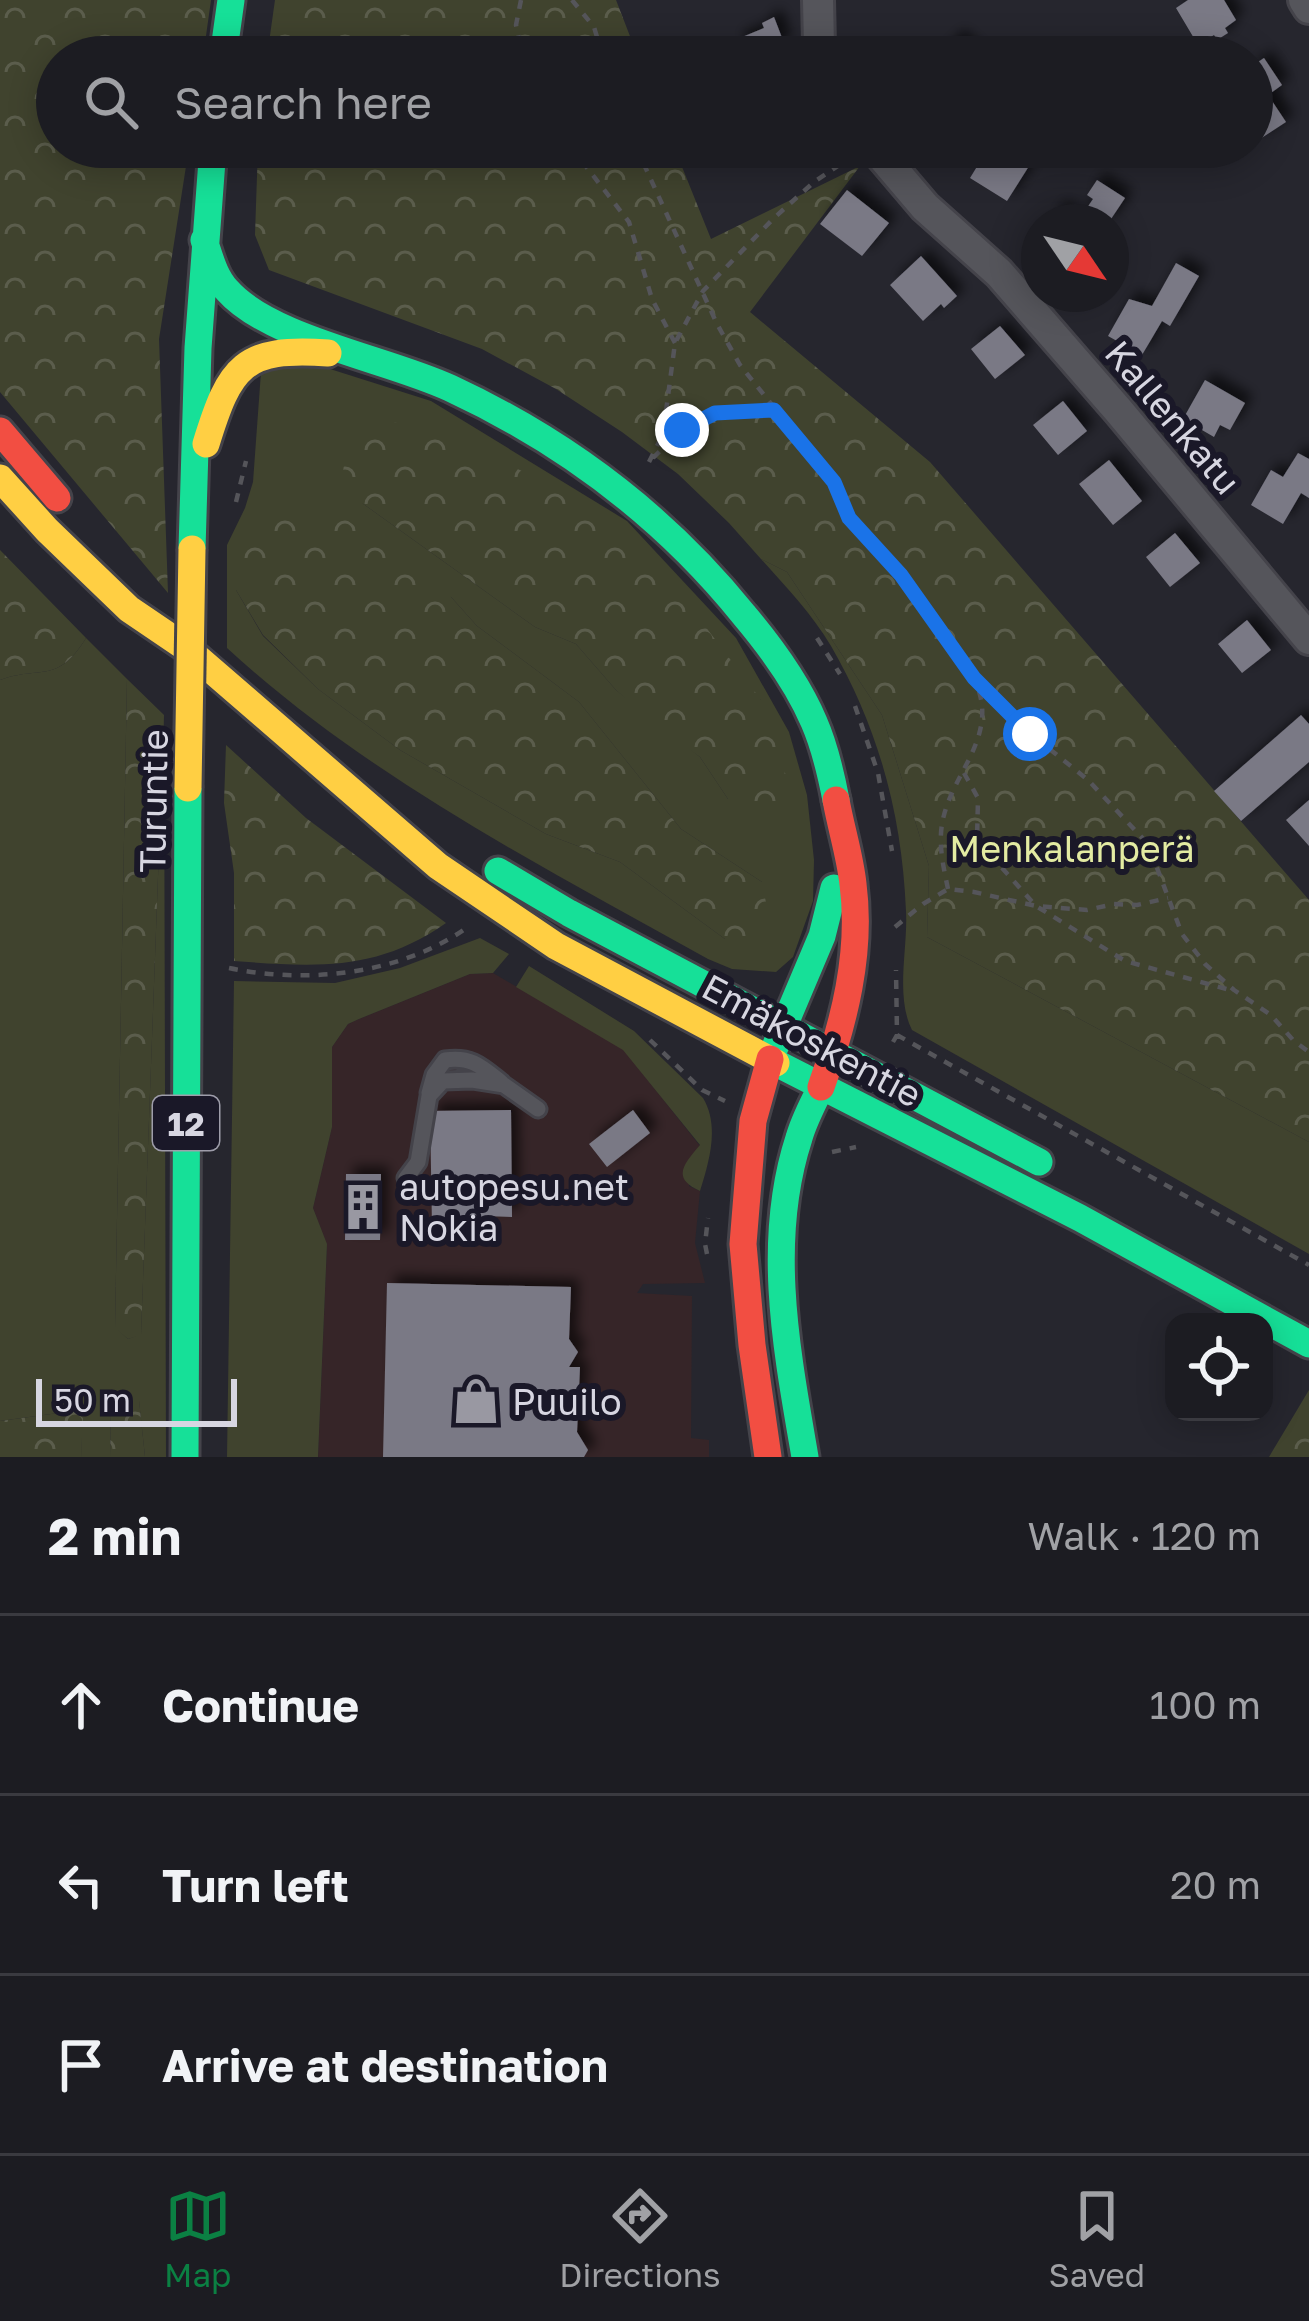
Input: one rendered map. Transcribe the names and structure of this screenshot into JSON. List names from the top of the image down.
{
  "streets": {
    "main road": ["Turuntie", "Emäkoskentie", "12"],
    "street": ["Kallenkatu"]
  },
  "parks": ["Menkalanperä"],
  "places": {
    "building": ["autopesu.net Nokia"],
    "shop": ["Puuilo"]
  },
  "scale_bar": "50 m",
  "north": "bottom right",
  "page": {
    "search": "Search here",
    "scale": "50 m",
    "heading": ["2 min", "Walk · 120 m"],
    "list": [
      ["Continue", "100 m"],
      ["Turn left", "20 m"],
      "Arrive at destination"
    ],
    "nav": ["Map", "Directions", "Saved"]
  }
}
